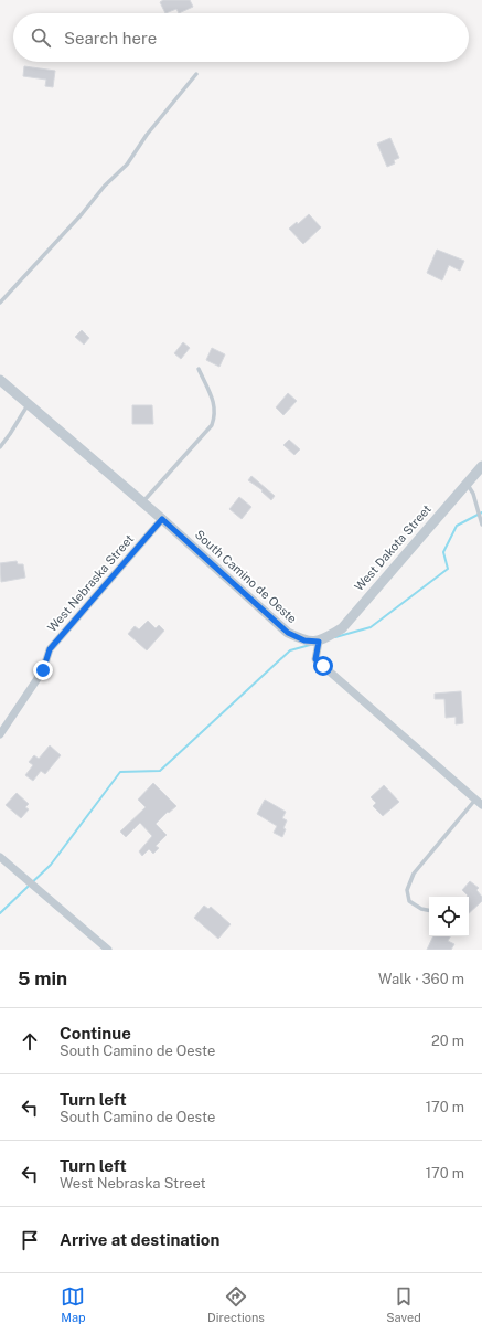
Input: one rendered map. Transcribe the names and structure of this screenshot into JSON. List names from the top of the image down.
{
  "streets": {
    "street": ["West Dakota Street", "South Camino de Oeste", "West Nebraska Street"]
  },
  "crossings": [
    ["West Dakota Street", "South Camino de Oeste"],
    ["South Camino de Oeste", "West Nebraska Street"]
  ],
  "page": {
    "search": "Search here",
    "heading": ["5 min", "Walk · 360 m"],
    "list": [
      ["Continue", "South Camino de Oeste", "20 m"],
      ["Turn left", "South Camino de Oeste", "170 m"],
      ["Turn left", "West Nebraska Street", "170 m"],
      "Arrive at destination"
    ],
    "nav": ["Map", "Directions", "Saved"]
  }
}
